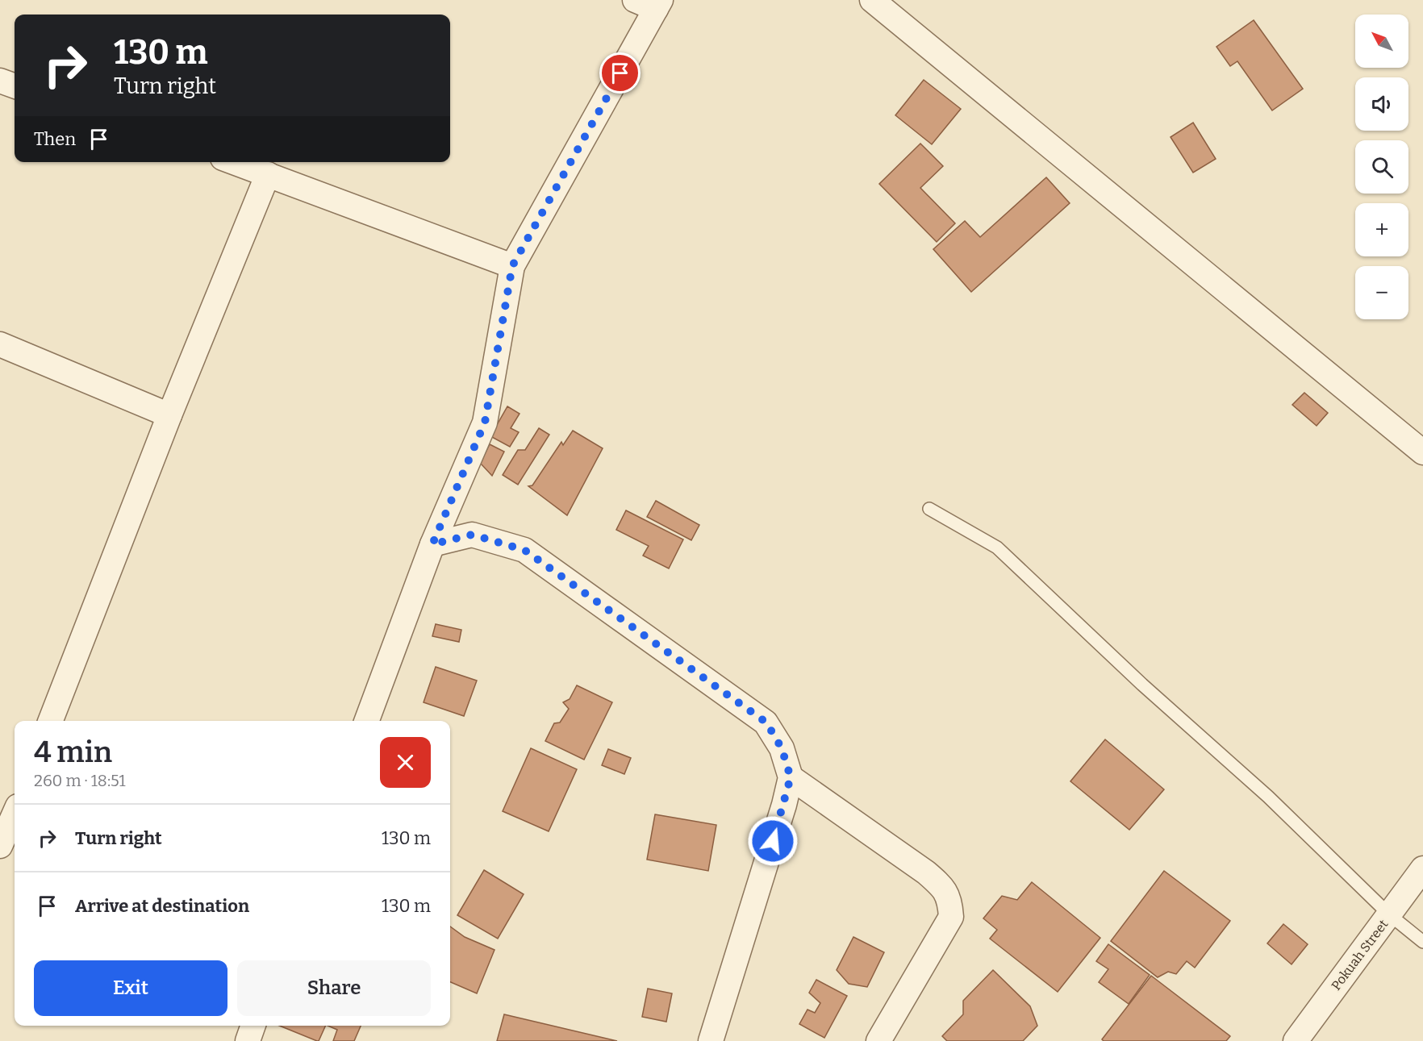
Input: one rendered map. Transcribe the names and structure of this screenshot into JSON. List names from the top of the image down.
{
  "streets": {
    "street": ["Pokuah Street"]
  },
  "north": "top left",
  "page": {
    "map_buttons": ["+", "−"],
    "turn": ["130 m", "Turn right"],
    "then": "Then",
    "heading": ["4 min", "260 m · 18:51"],
    "list": [
      {
        "name": "Turn right",
        "value": "130 m"
      },
      {
        "name": "Arrive at destination",
        "value": "130 m"
      }
    ],
    "buttons": ["Exit", "Share"]
  }
}
